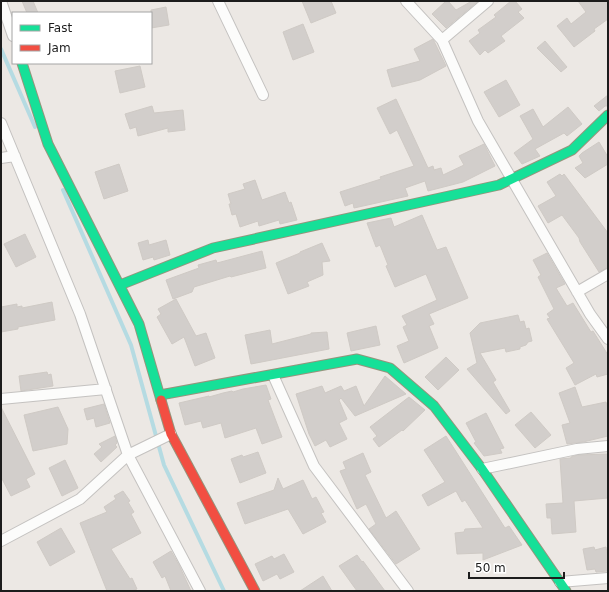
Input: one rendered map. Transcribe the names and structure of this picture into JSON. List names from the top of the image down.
{
  "legend": ["Fast", "Jam"],
  "scale_bar": "50 m"
}
